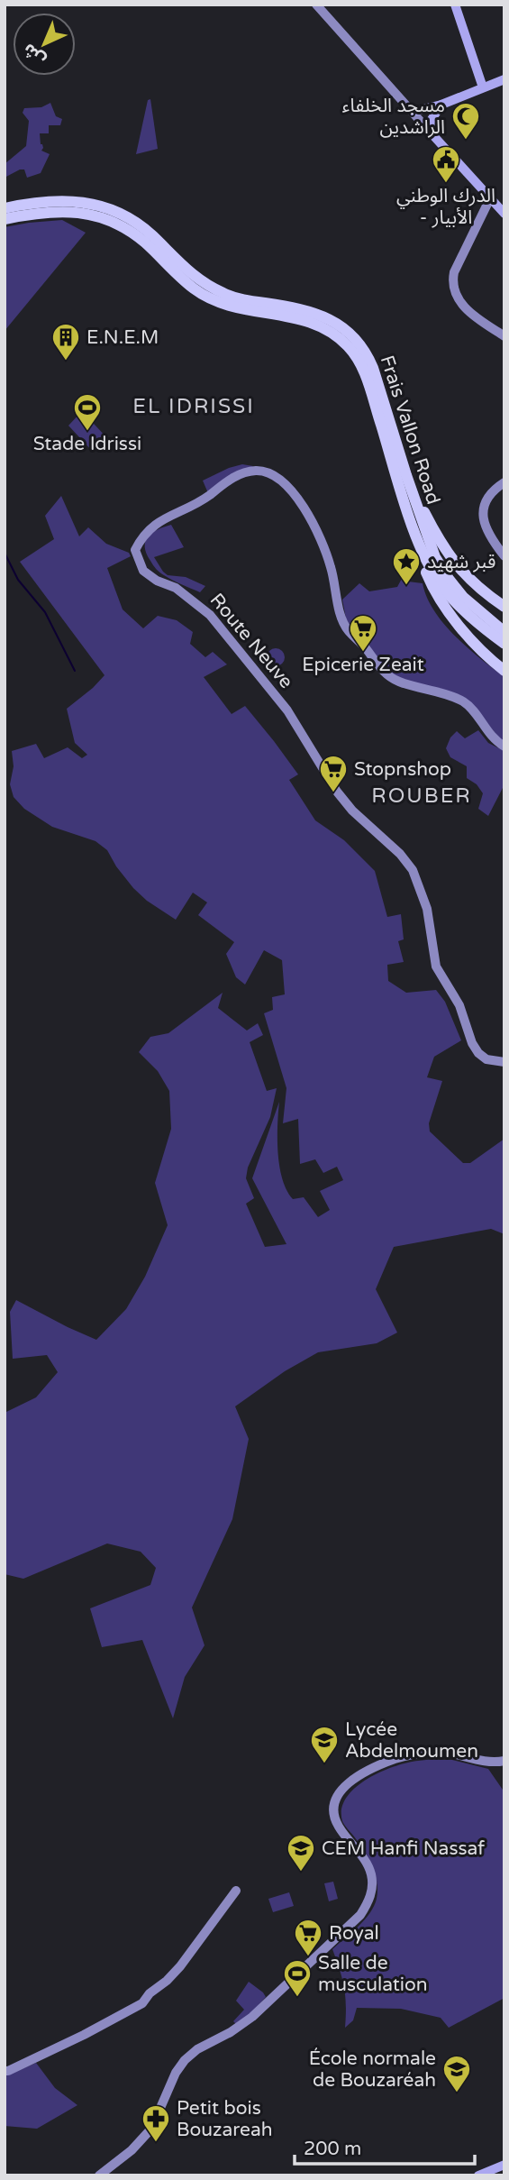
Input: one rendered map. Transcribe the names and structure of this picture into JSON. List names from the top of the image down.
{
  "streets": {
    "highway": ["Frais Vallon Road"],
    "main road": ["Route Neuve"]
  },
  "districts": ["EL IDRISSI", "ROUBER"],
  "places": {
    "mosque": ["مسجد الخلفاء الراشدين"],
    "public building": ["الدرك الوطني - الأبيار"],
    "building": ["E.N.E.M"],
    "sports": ["Stade Idrissi", "Salle de musculation"],
    "place": ["قبر شهيد"],
    "supermarket": ["Epicerie Zeait", "Stopnshop", "Royal"],
    "school or university": ["Lycée Abdelmoumen", "CEM Hanfi Nassaf", "École normale de Bouzaréah"],
    "pharmacy": ["Petit bois Bouzareah"]
  },
  "scale_bar": "200 m",
  "north": "bottom left"
}
